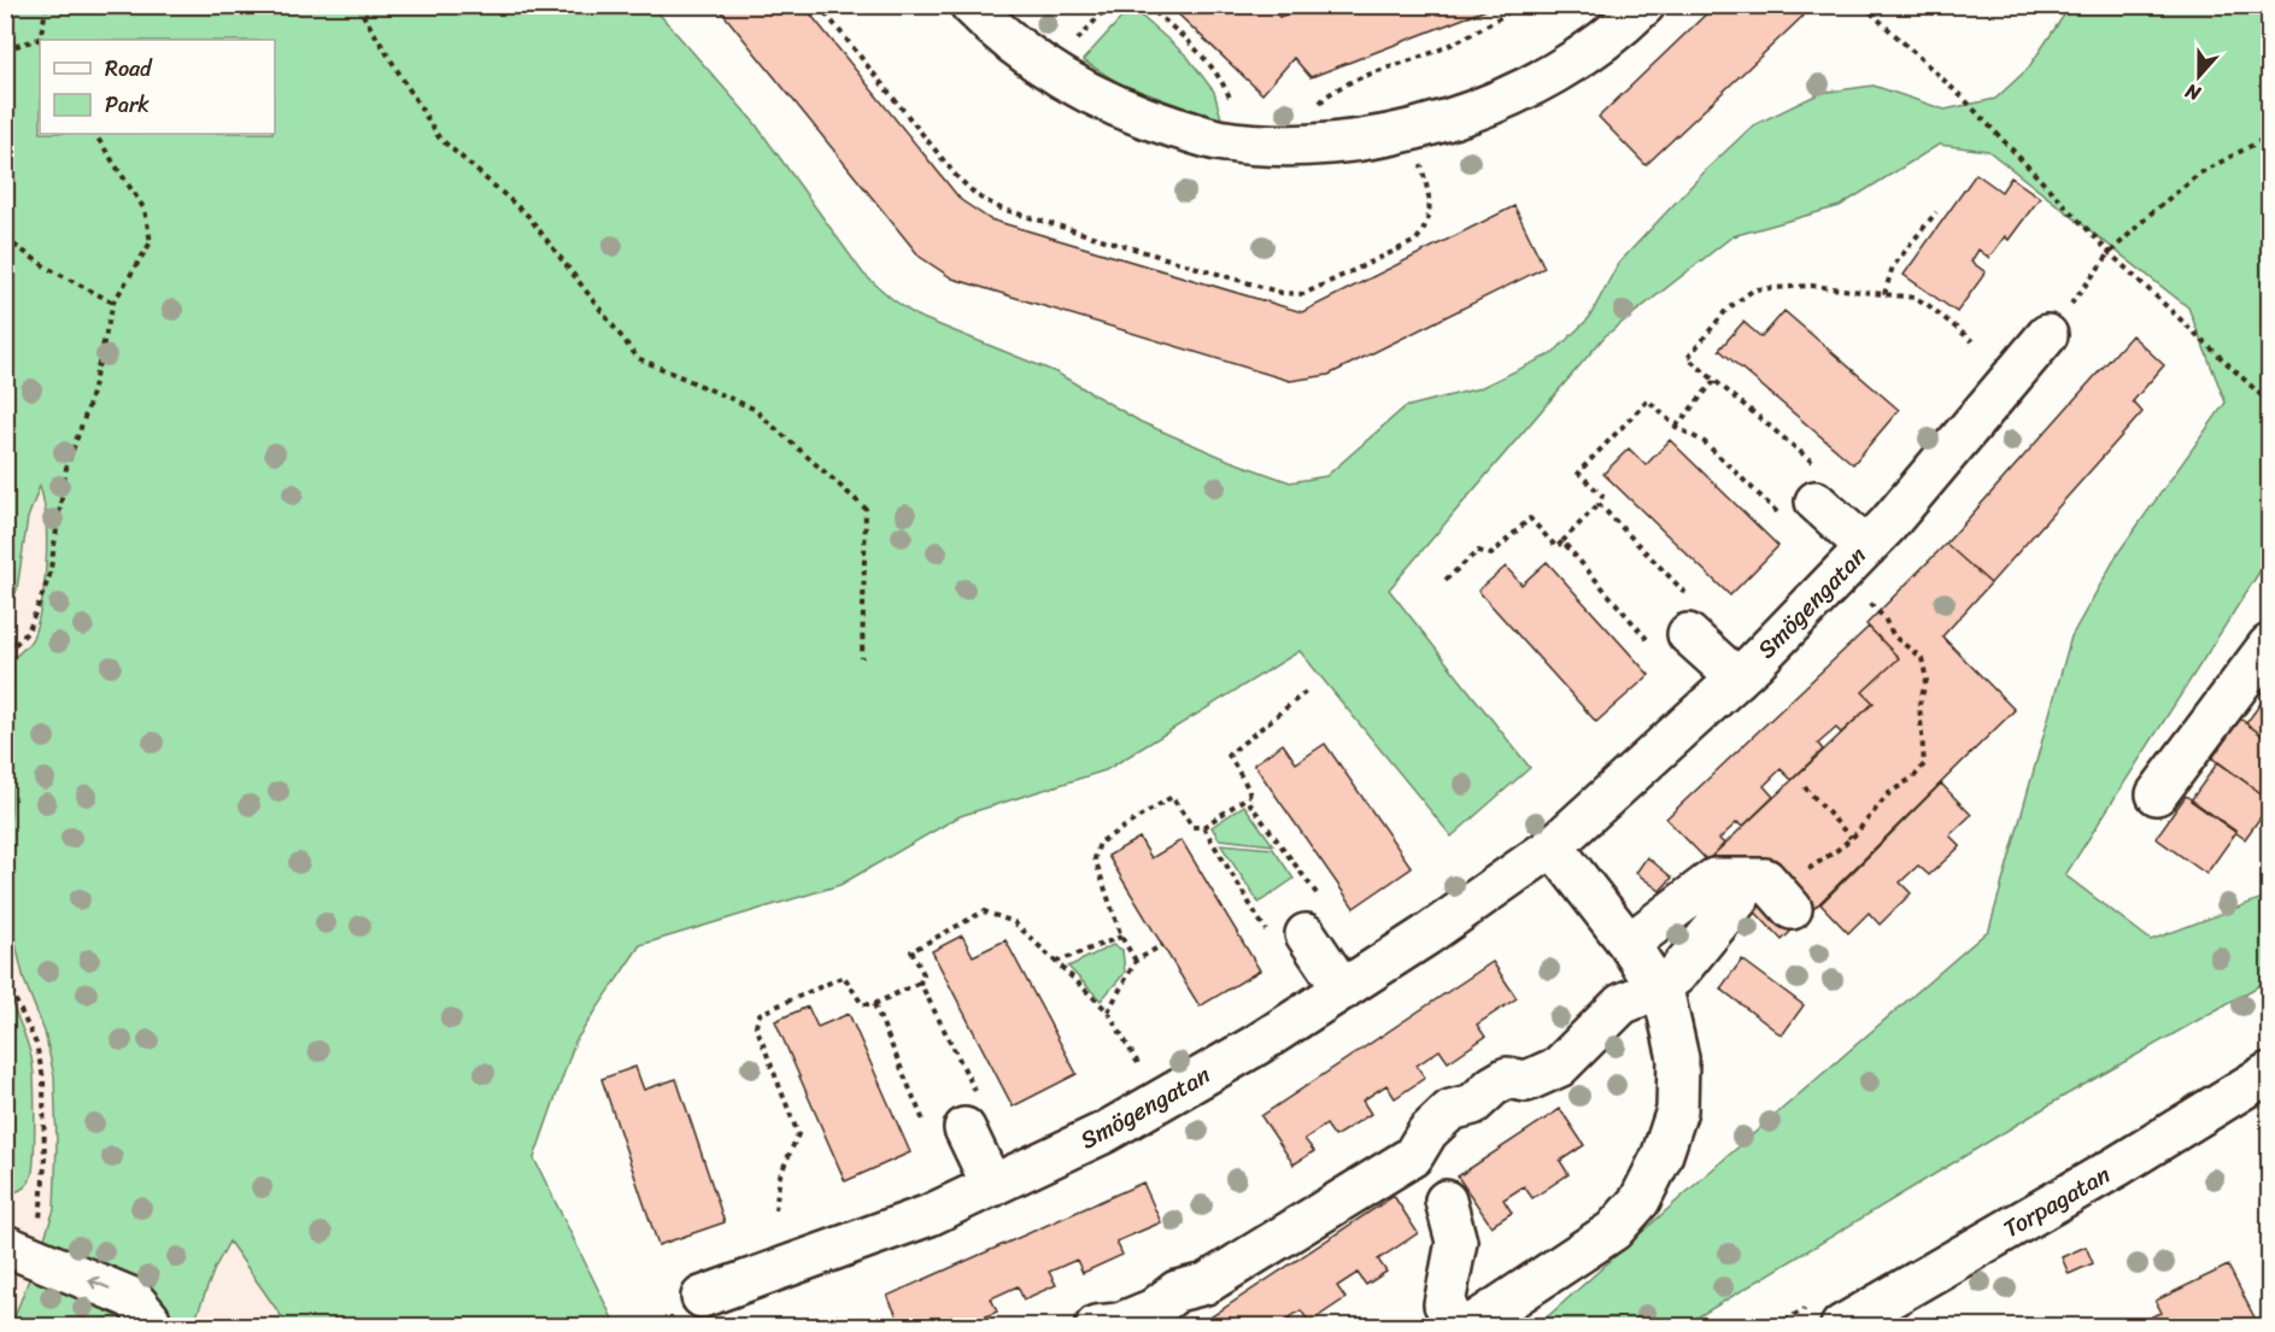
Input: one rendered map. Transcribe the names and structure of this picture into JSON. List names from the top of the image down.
{
  "streets": {
    "street": ["Smögengatan", "Torpagatan"]
  },
  "legend": ["Road", "Park"],
  "north": "bottom"
}
